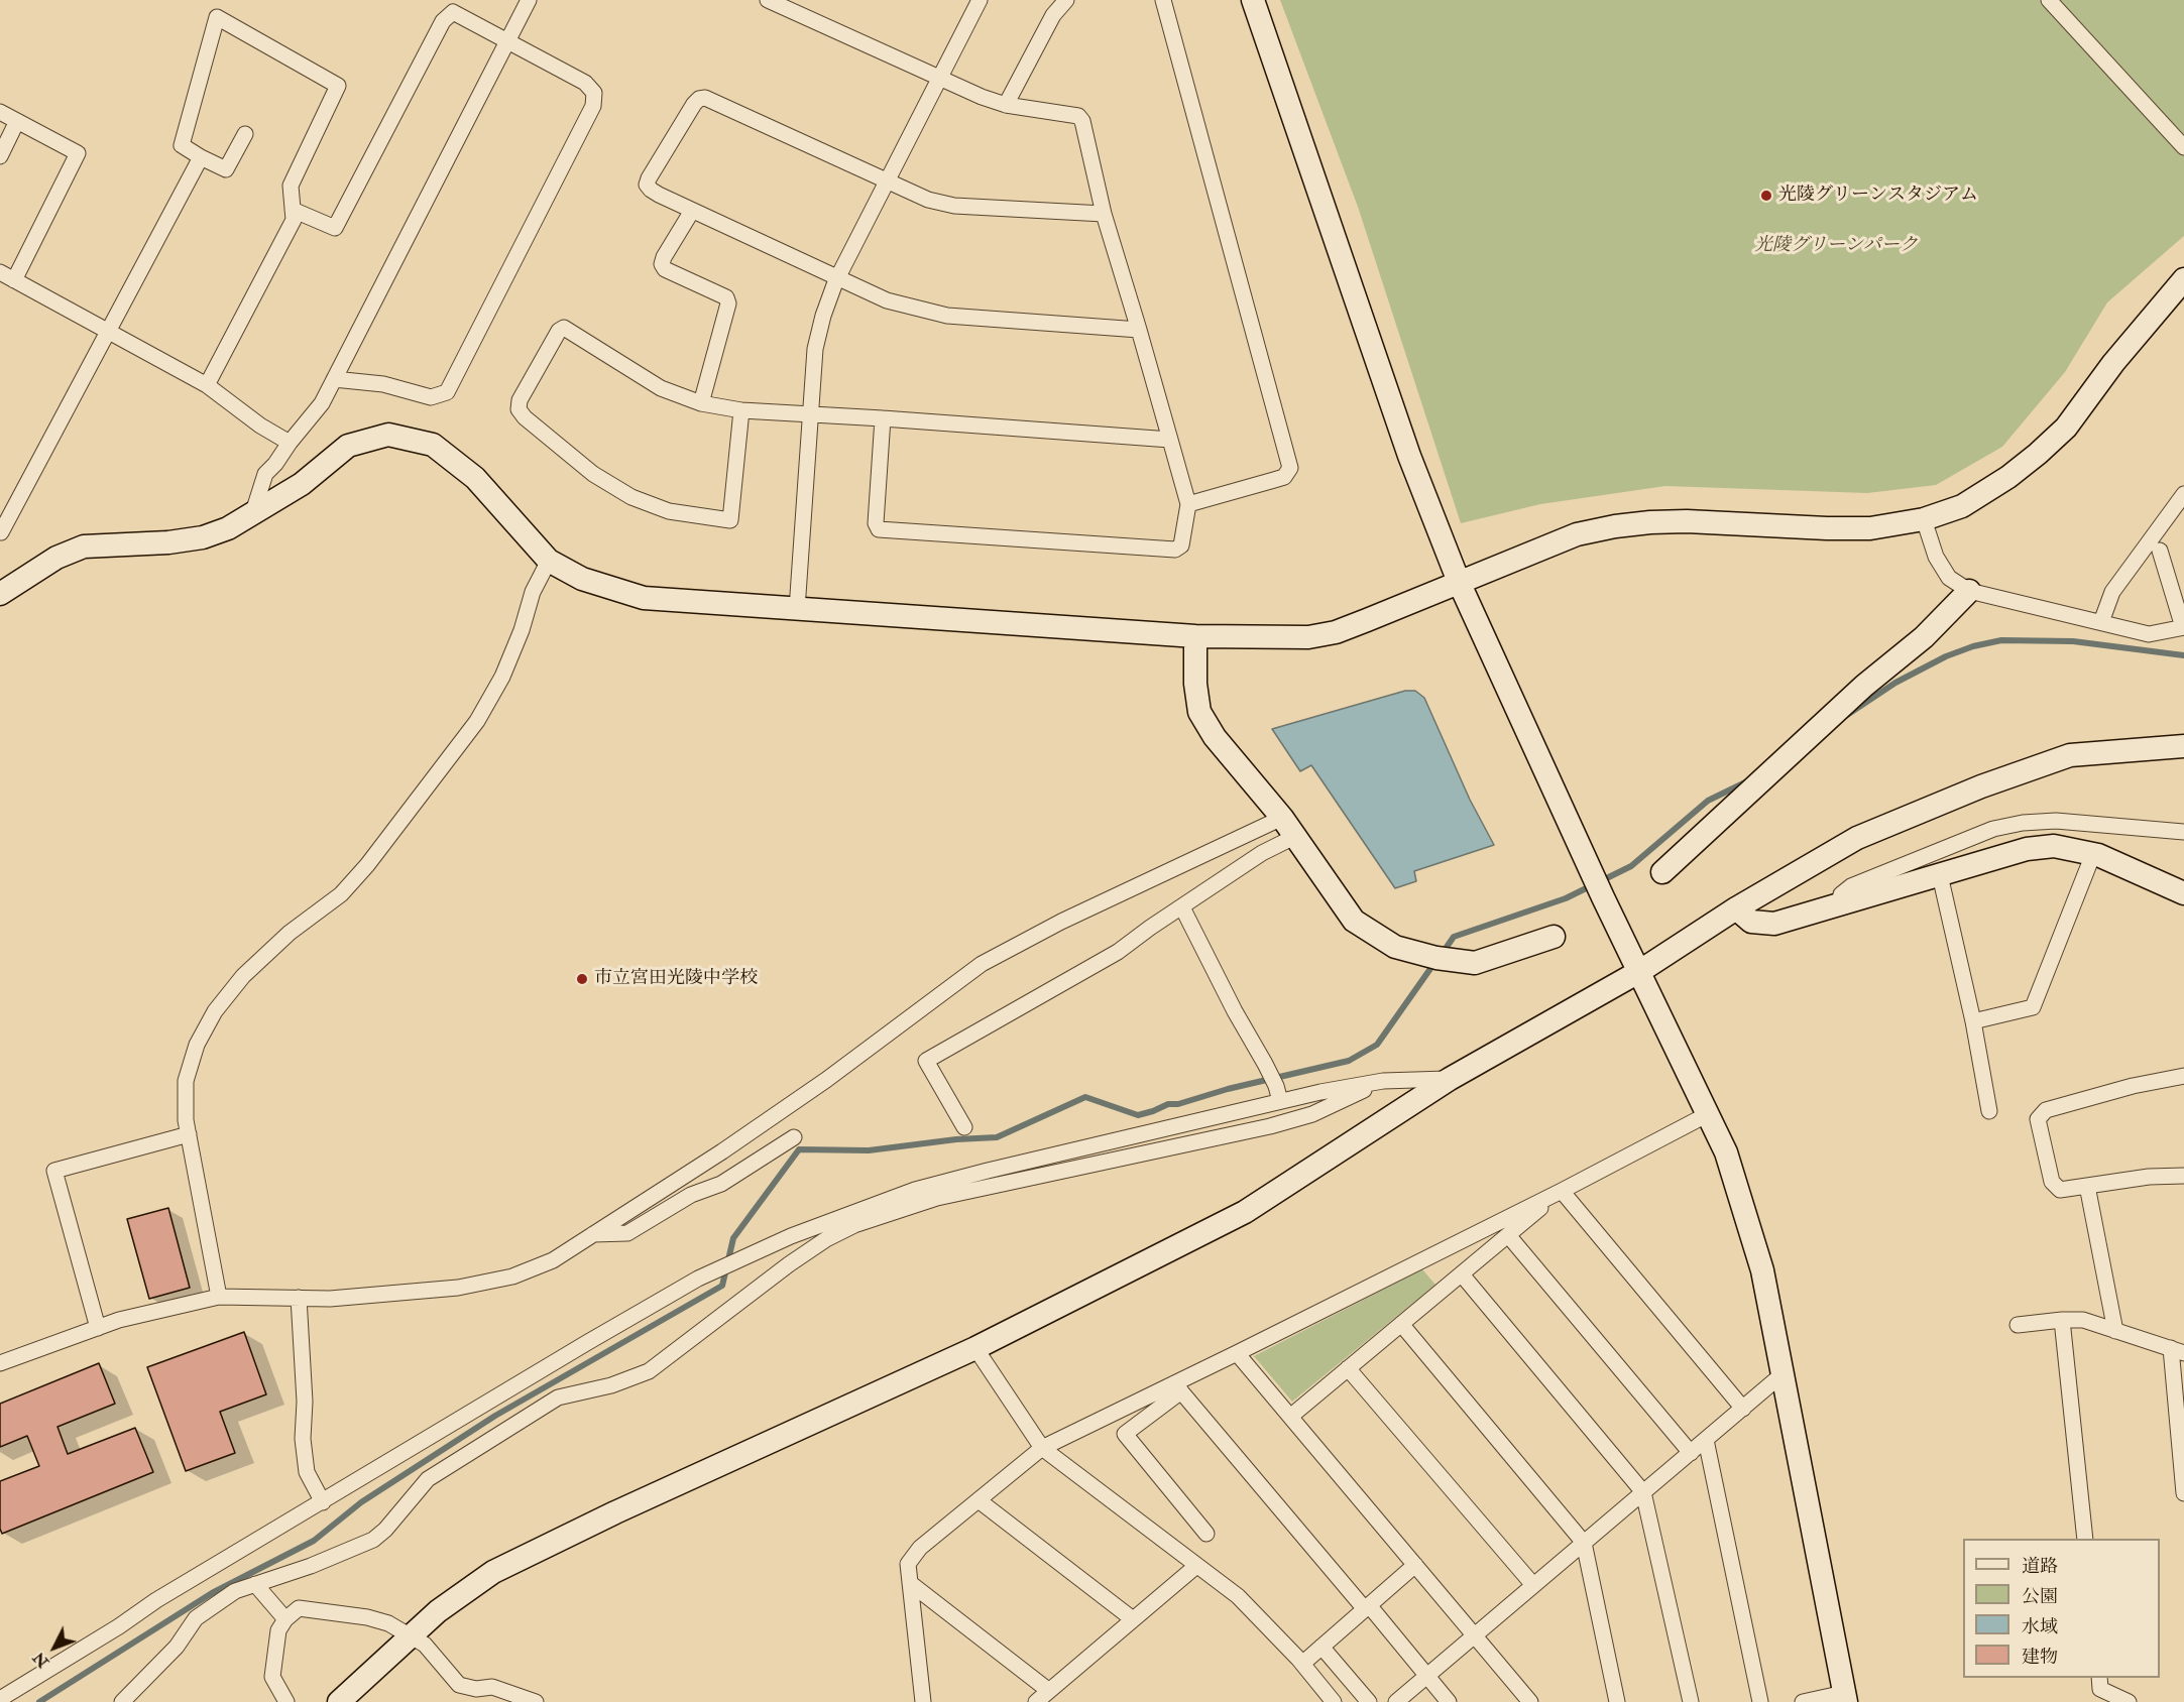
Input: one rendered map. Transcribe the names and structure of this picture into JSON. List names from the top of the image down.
{
  "parks": ["光陵グリーンパーク"],
  "places": ["光陵グリーンスタジアム", "市立宮田光陵中学校"],
  "legend": [
    "道路",
    "公園",
    "水域",
    "建物"
  ],
  "north": "bottom left"
}
